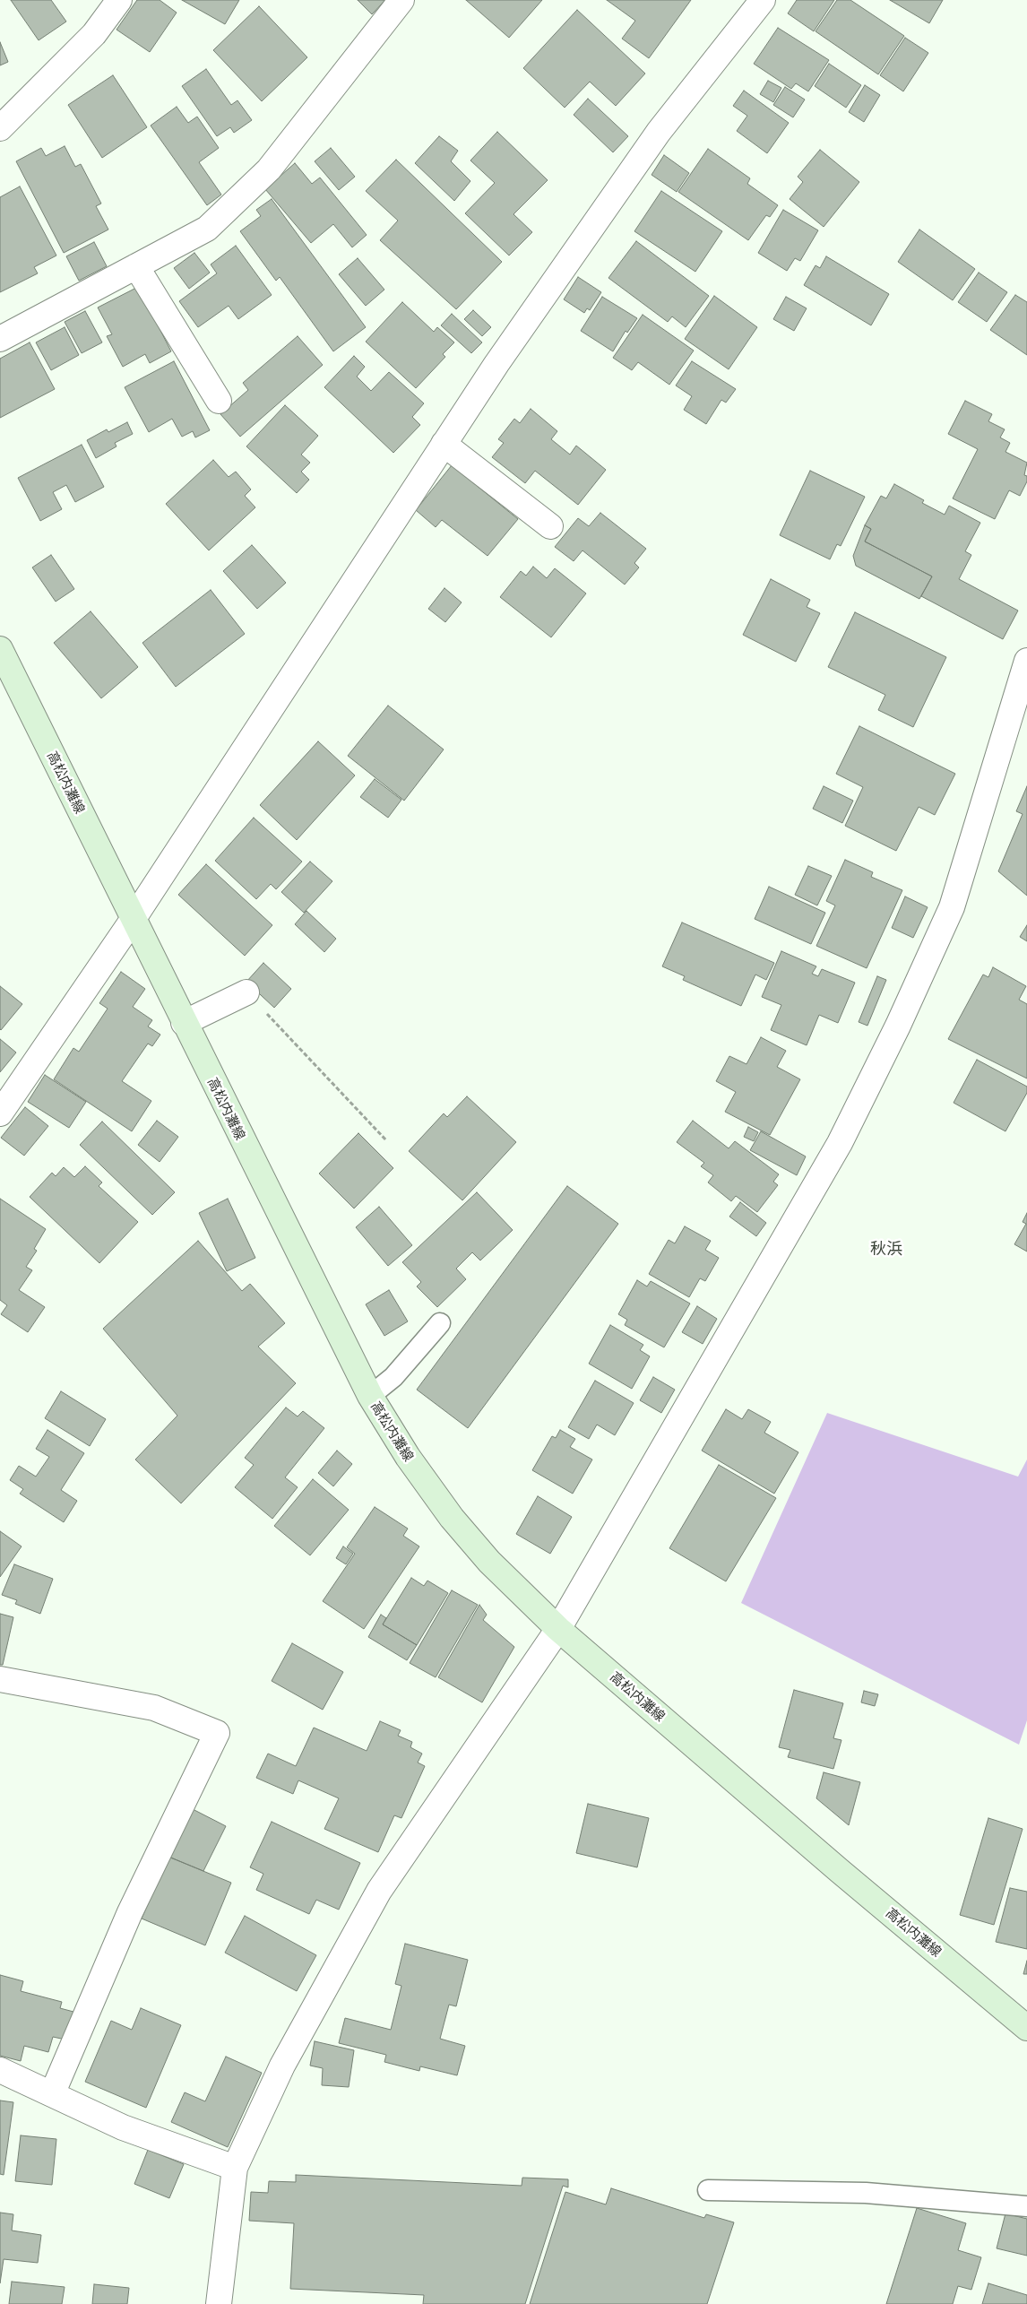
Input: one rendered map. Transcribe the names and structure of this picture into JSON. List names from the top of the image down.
{
  "streets": {
    "main road": ["高松内灘線"]
  },
  "districts": ["秋浜"]
}
